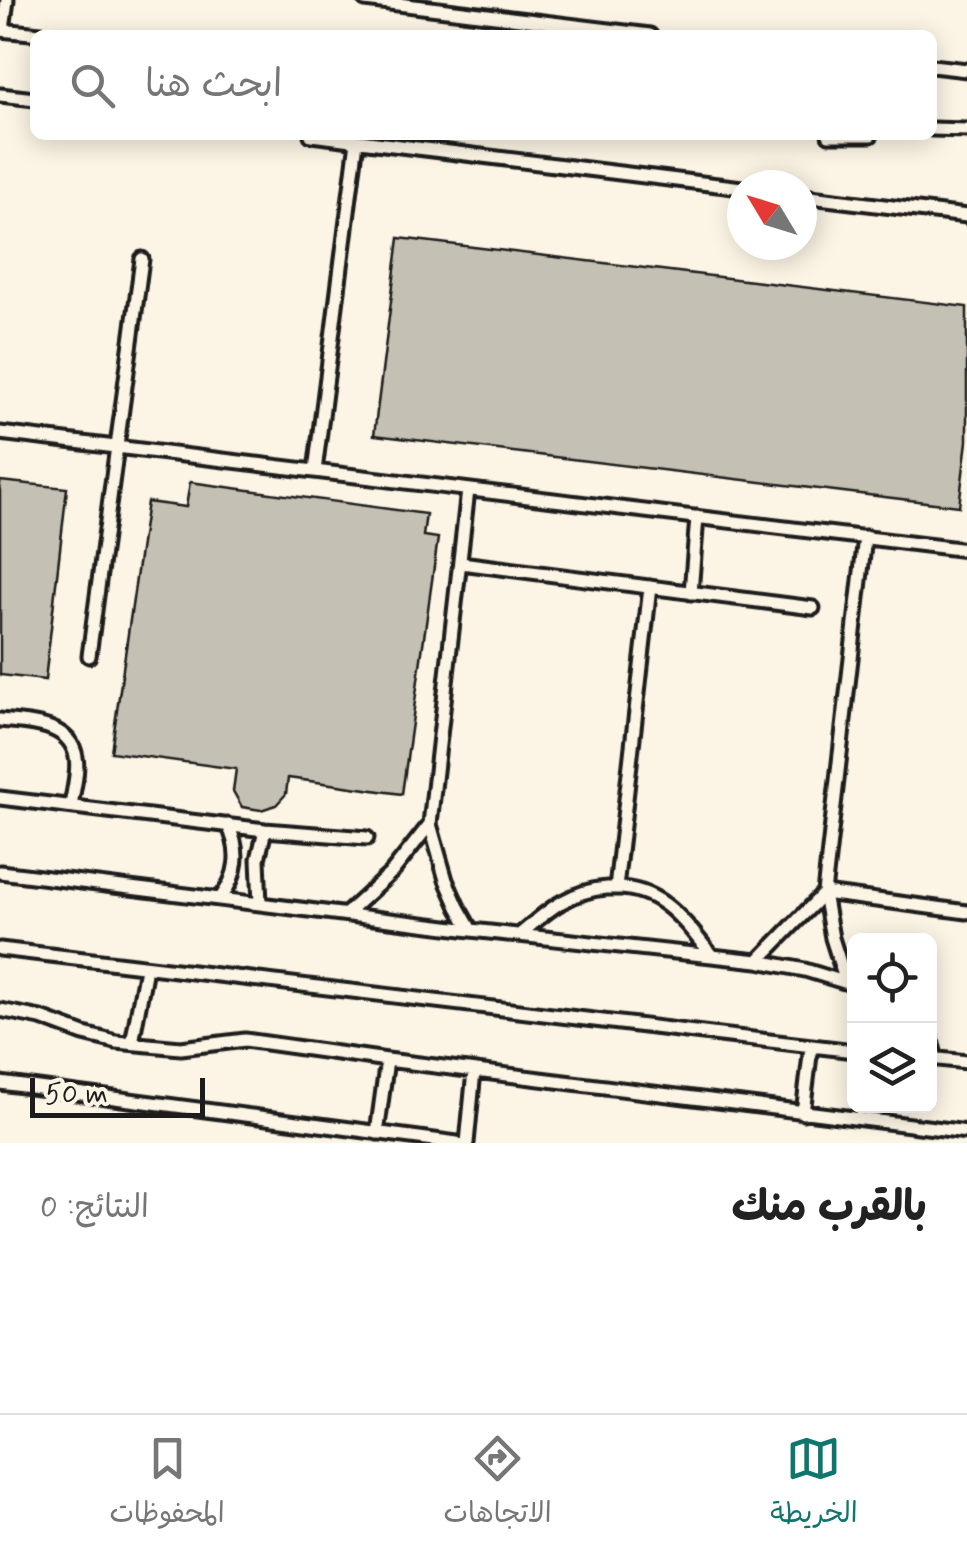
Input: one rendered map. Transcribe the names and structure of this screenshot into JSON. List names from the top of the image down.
{
  "scale_bar": "50 m",
  "north": "top left",
  "page": {
    "search": "ابحث هنا",
    "scale": "50 m",
    "heading": ["بالقرب منك", "النتائج: 0"],
    "nav": ["الخريطة", "الاتجاهات", "المحفوظات"]
  }
}
